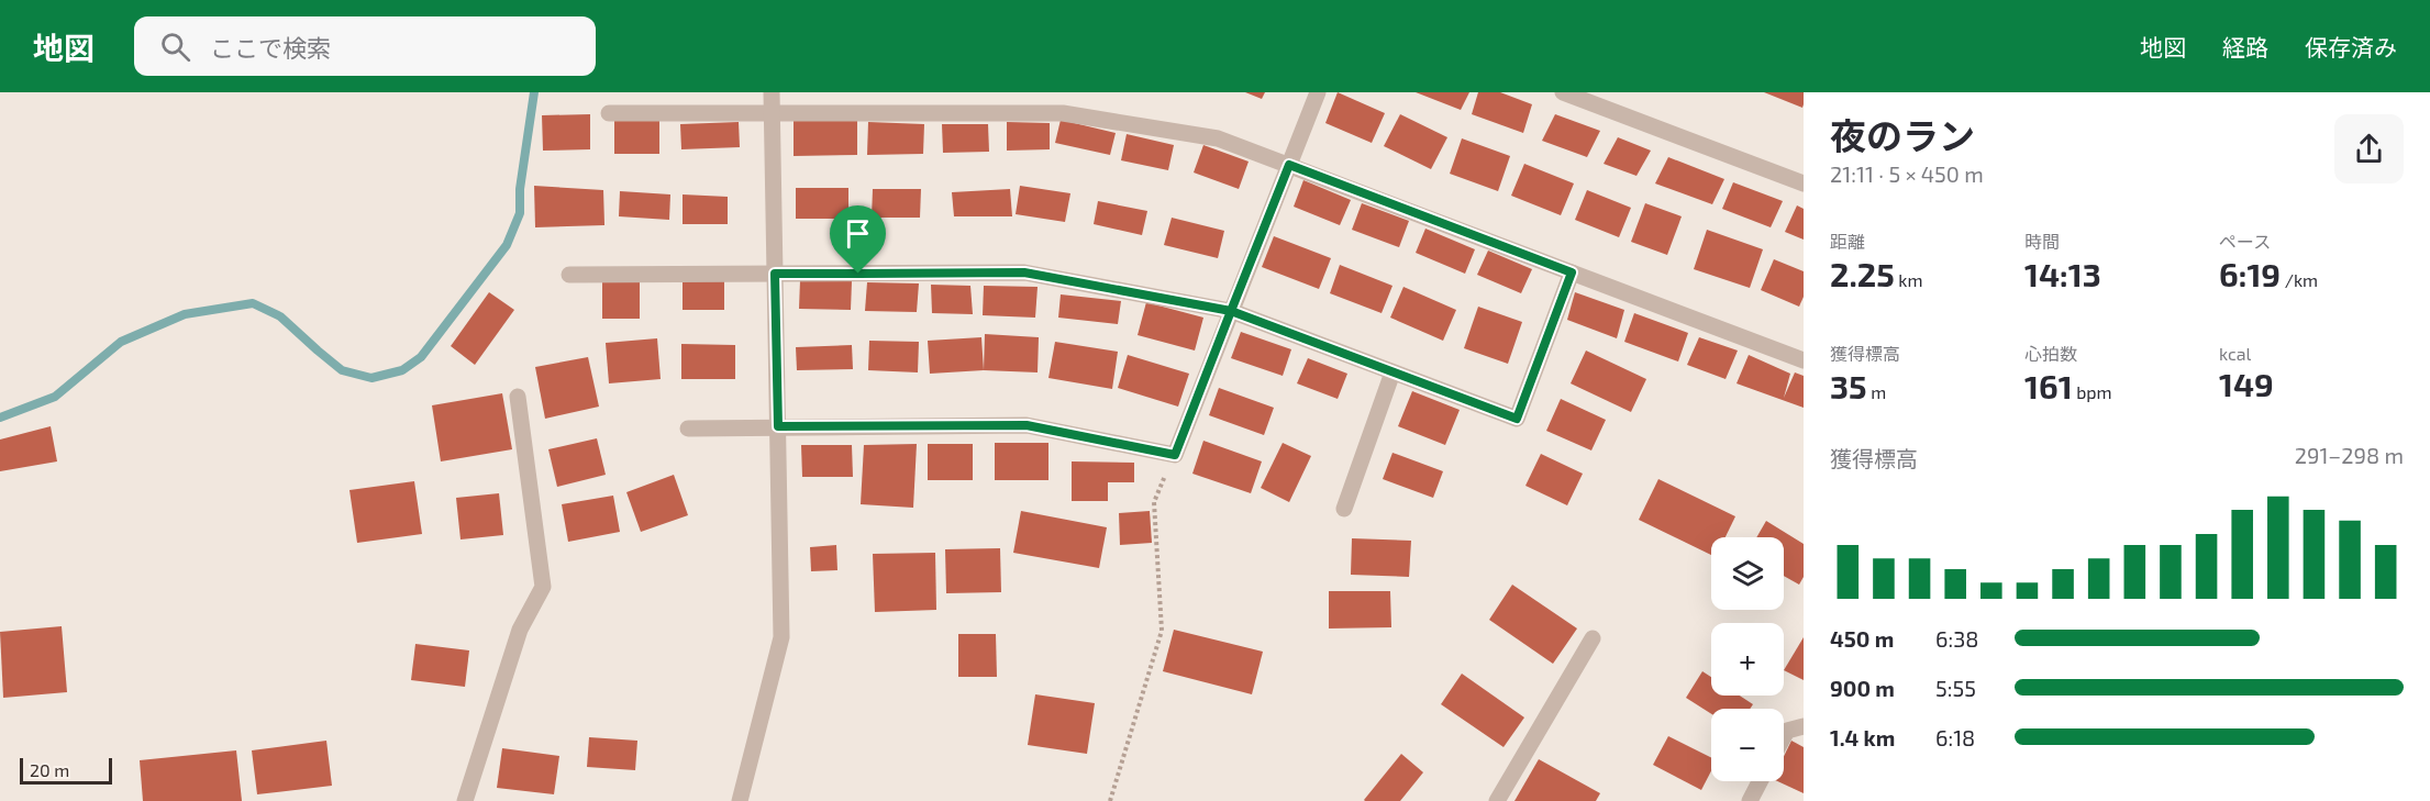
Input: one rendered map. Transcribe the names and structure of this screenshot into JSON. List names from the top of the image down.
{
  "scale_bar": "20 m",
  "page": {
    "header": "地図",
    "search": "ここで検索",
    "nav": ["地図", "経路", "保存済み"],
    "heading": ["夜のラン", "21:11 · 5 × 450 m"],
    "stats": [
      ["距離", "2.25 km"],
      ["時間", "14:13"],
      ["ペース", "6:19 /km"],
      ["獲得標高", "35 m"],
      ["心拍数", "161 bpm"],
      ["kcal", "149"]
    ],
    "chart": ["獲得標高", "291–298 m"],
    "map_buttons": ["+", "−"],
    "list": [
      {
        "name": "450 m",
        "note": "6:38"
      },
      {
        "name": "900 m",
        "note": "5:55"
      },
      {
        "name": "1.4 km",
        "note": "6:18"
      }
    ],
    "scale": "20 m"
  }
}
